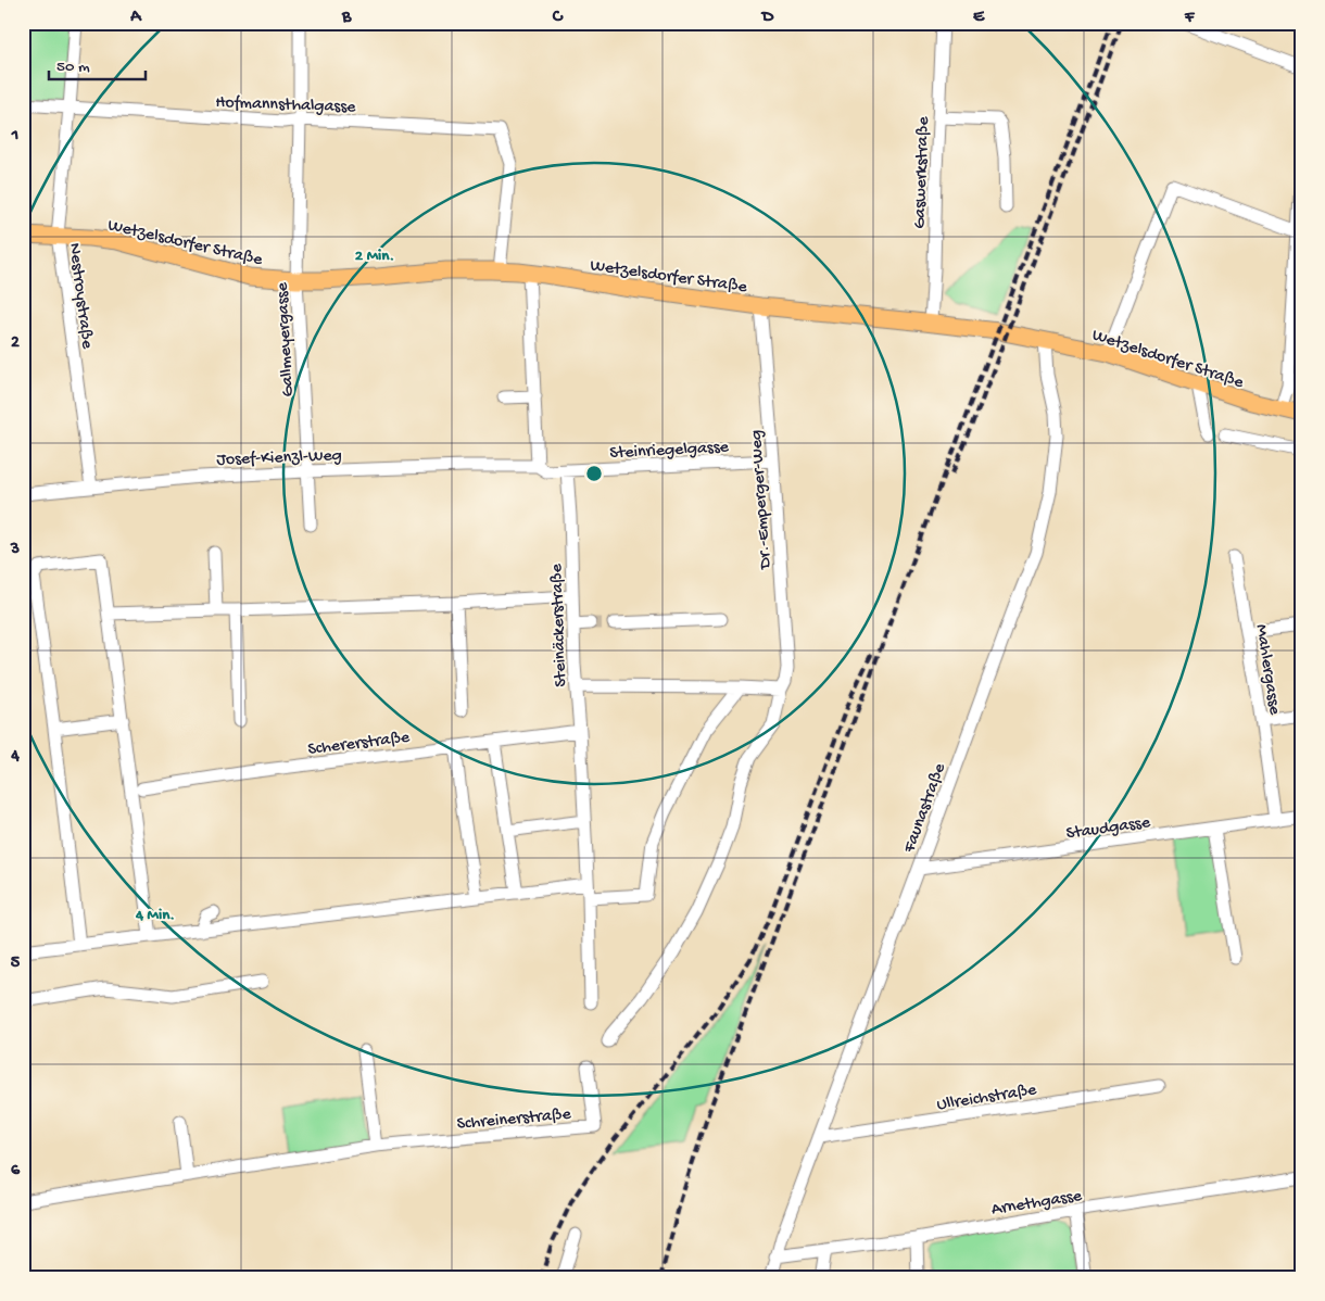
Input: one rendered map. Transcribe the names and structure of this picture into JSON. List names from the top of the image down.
{
  "streets": {
    "main road": ["Wetzelsdorfer Straße"],
    "street": [
      "Hofmannsthalgasse",
      "Gaswerkstraße",
      "Nestroystraße",
      "Gallmeyergasse",
      "Steinriegelgasse",
      "Josef-Kienzl-Weg",
      "Dr.-Emperger-Weg",
      "Steinäckerstraße",
      "Mahlergasse",
      "Schererstraße",
      "Faunastraße",
      "Staudgasse",
      "Ullreichstraße",
      "Schreinerstraße",
      "Arnethgasse"
    ]
  },
  "crossings": [
    ["Hofmannsthalgasse", "Wetzelsdorfer Straße"],
    ["Hofmannsthalgasse", "Nestroystraße"],
    ["Hofmannsthalgasse", "Gallmeyergasse"],
    ["Gaswerkstraße", "Wetzelsdorfer Straße"],
    ["Wetzelsdorfer Straße", "Nestroystraße"],
    ["Wetzelsdorfer Straße", "Gallmeyergasse"],
    ["Wetzelsdorfer Straße", "Dr.-Emperger-Weg"],
    ["Wetzelsdorfer Straße", "Faunastraße"],
    ["Nestroystraße", "Josef-Kienzl-Weg"],
    ["Gallmeyergasse", "Josef-Kienzl-Weg"],
    ["Steinriegelgasse", "Dr.-Emperger-Weg"],
    ["Steinriegelgasse", "Steinäckerstraße"],
    ["Steinäckerstraße", "Schererstraße"],
    ["Mahlergasse", "Staudgasse"],
    ["Faunastraße", "Staudgasse"],
    ["Faunastraße", "Ullreichstraße"],
    ["Faunastraße", "Arnethgasse"]
  ],
  "scale_bar": "50 m",
  "grid": {
    "columns": [
      "A",
      "B",
      "C",
      "D",
      "E",
      "F"
    ],
    "rows": [
      "1",
      "2",
      "3",
      "4",
      "5",
      "6"
    ]
  },
  "rings": ["2 Min.", "4 Min."]
}
